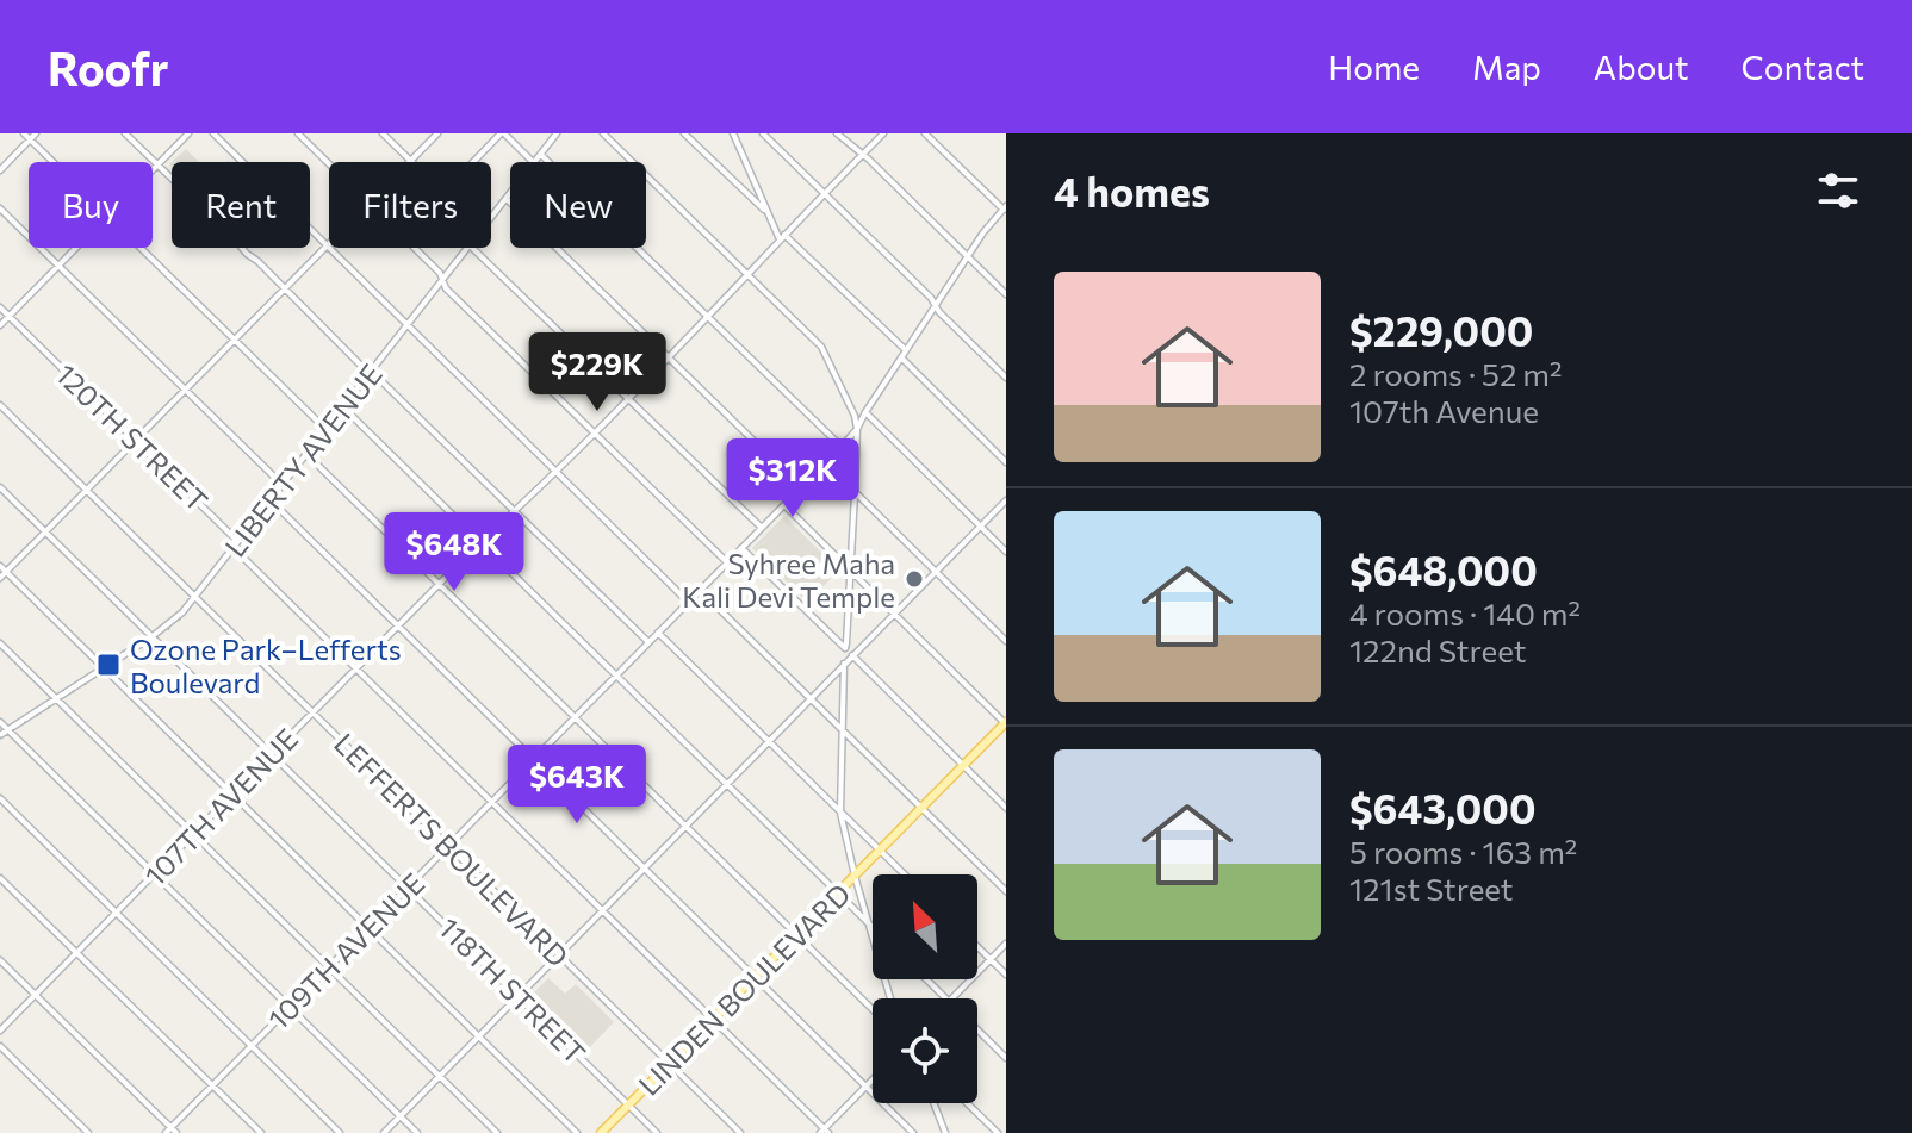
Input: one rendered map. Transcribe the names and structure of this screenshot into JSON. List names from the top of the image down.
{
  "streets": {
    "main road": ["LINDEN BOULEVARD"],
    "street": [
      "120TH STREET",
      "LIBERTY AVENUE",
      "107TH AVENUE",
      "LEFFERTS BOULEVARD",
      "109TH AVENUE",
      "118TH STREET"
    ]
  },
  "crossings": [
    ["120TH STREET", "LIBERTY AVENUE"],
    ["120TH STREET", "107TH AVENUE"],
    ["120TH STREET", "109TH AVENUE"],
    ["120TH STREET", "LINDEN BOULEVARD"],
    ["LIBERTY AVENUE", "LEFFERTS BOULEVARD"],
    ["LIBERTY AVENUE", "118TH STREET"],
    ["107TH AVENUE", "LEFFERTS BOULEVARD"],
    ["107TH AVENUE", "118TH STREET"],
    ["LEFFERTS BOULEVARD", "109TH AVENUE"],
    ["LEFFERTS BOULEVARD", "LINDEN BOULEVARD"],
    ["109TH AVENUE", "118TH STREET"],
    ["LINDEN BOULEVARD", "118TH STREET"]
  ],
  "places": {
    "other": ["Syhree Maha Kali Devi Temple"],
    "transit": ["Ozone Park–Lefferts Boulevard"]
  },
  "north": "top left",
  "page": {
    "header": "Roofr",
    "nav": [
      "Home",
      "Map",
      "About",
      "Contact"
    ],
    "heading": "4 homes",
    "chip": [
      "Buy",
      "Rent",
      "Filters",
      "New"
    ],
    "list": [
      {
        "name": "$229,000",
        "note": "2 rooms · 52 m² · 107th Avenue"
      },
      {
        "name": "$648,000",
        "note": "4 rooms · 140 m² · 122nd Street"
      },
      {
        "name": "$643,000",
        "note": "5 rooms · 163 m² · 121st Street"
      }
    ],
    "price": [
      "$229K",
      "$312K",
      "$648K",
      "$643K"
    ]
  }
}
